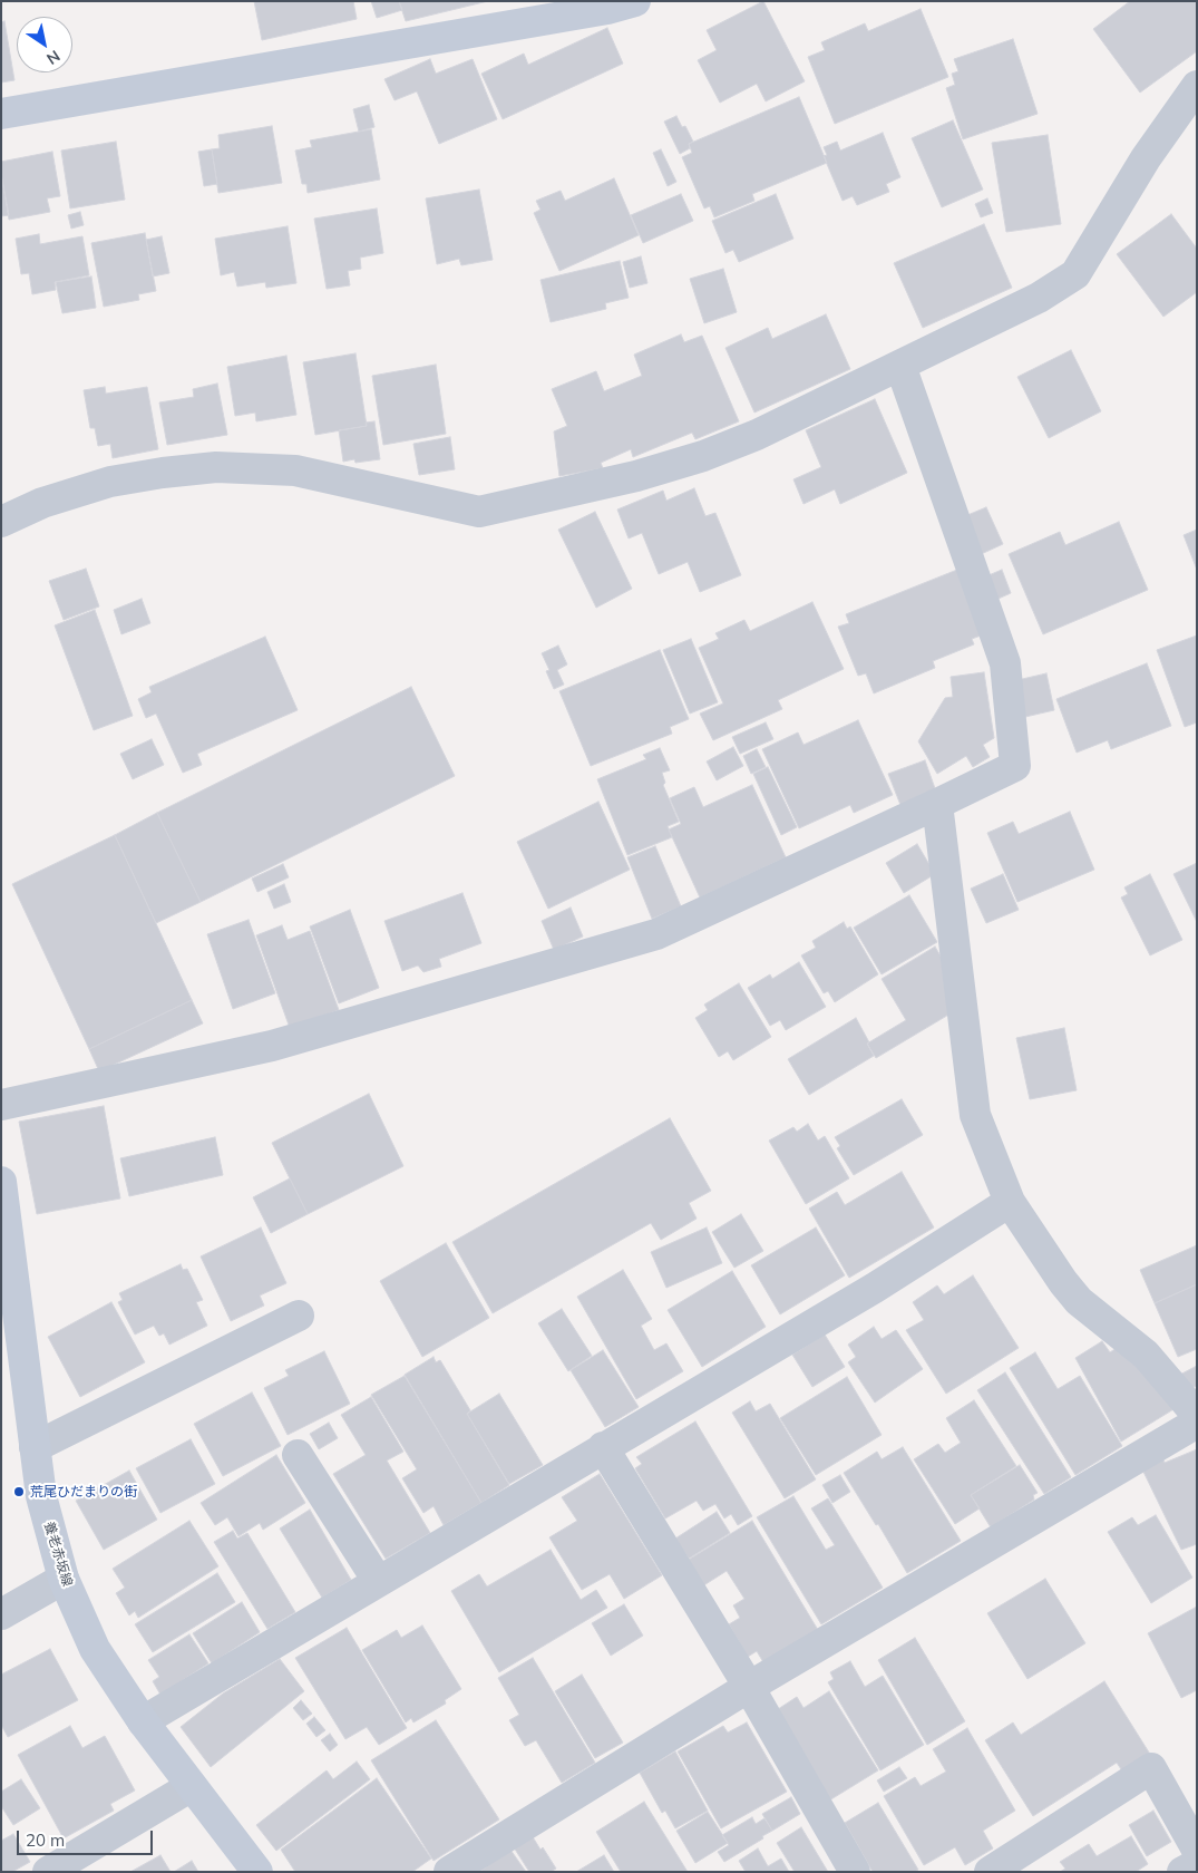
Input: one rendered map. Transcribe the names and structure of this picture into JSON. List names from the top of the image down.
{
  "streets": {
    "main road": ["養老赤坂線"]
  },
  "places": ["荒尾ひだまりの街"],
  "scale_bar": "20 m",
  "north": "bottom right"
}
